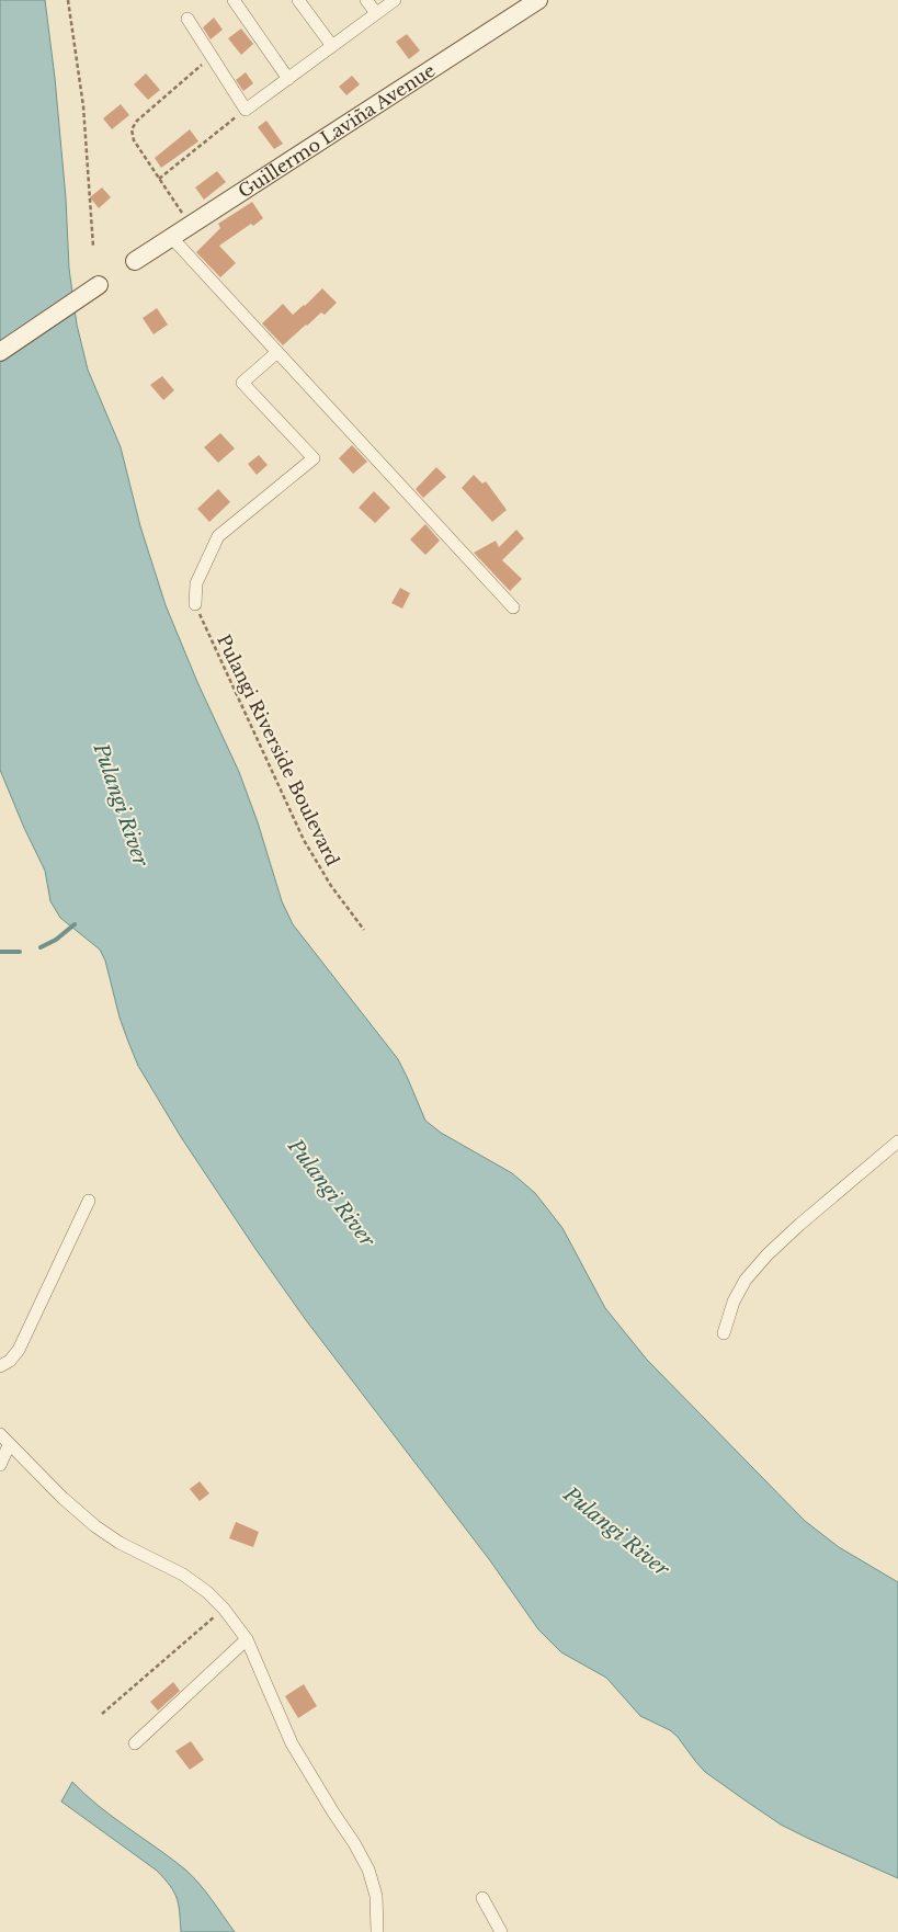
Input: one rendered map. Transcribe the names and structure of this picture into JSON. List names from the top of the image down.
{
  "streets": {
    "street": ["Guillermo Laviña Avenue"],
    "path": ["Pulangi Riverside Boulevard"]
  },
  "water": ["Pulangi River"]
}
